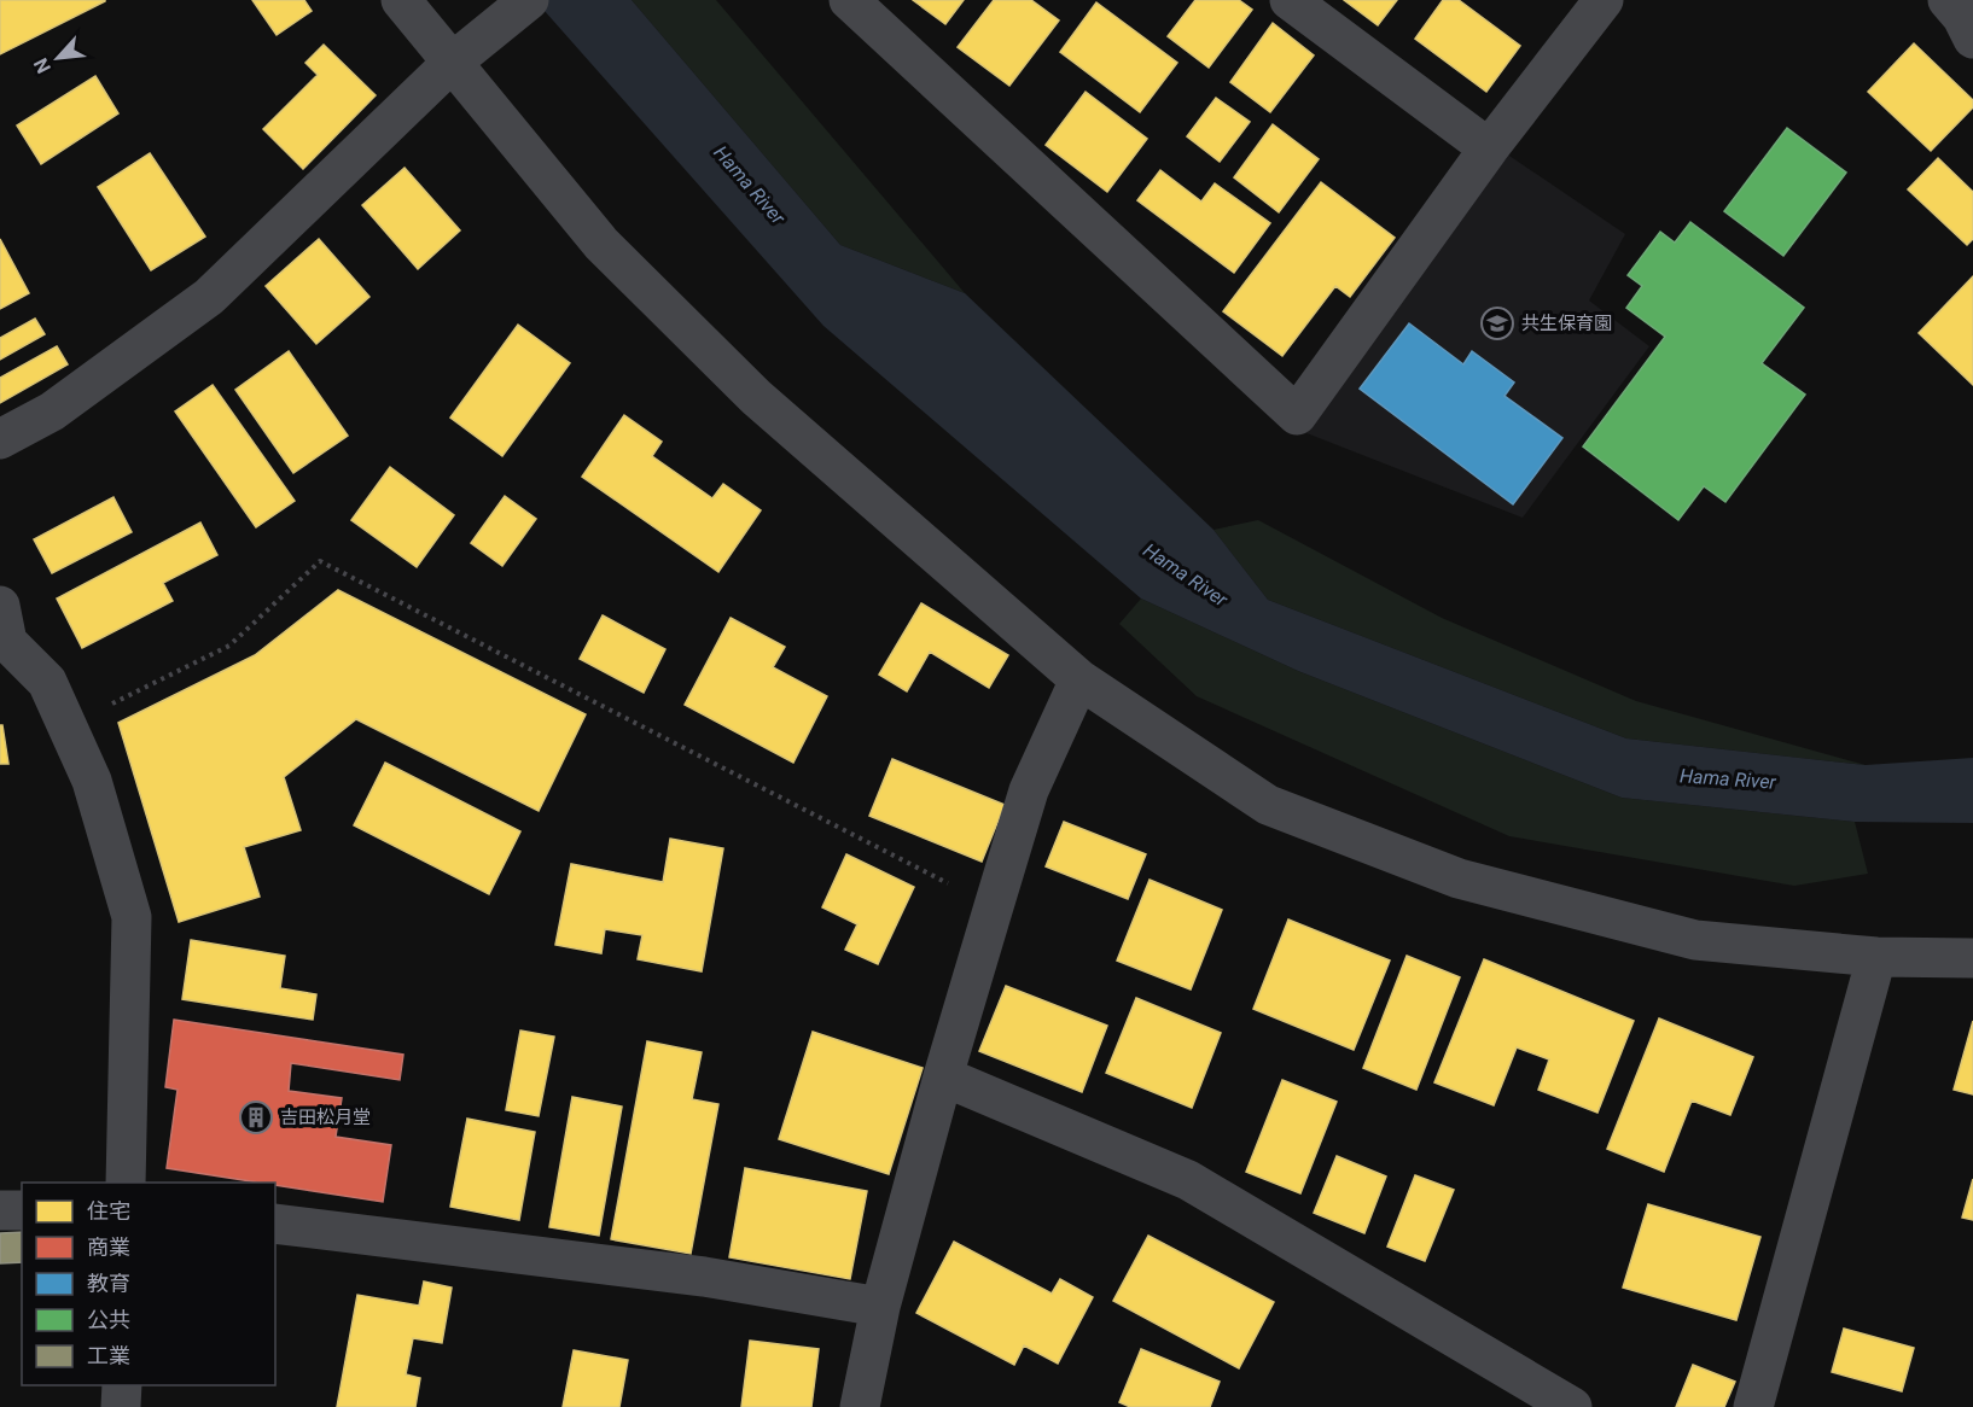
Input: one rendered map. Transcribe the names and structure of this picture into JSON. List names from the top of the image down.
{
  "water": ["Hama River"],
  "places": {
    "school or university": ["共生保育園"],
    "building": ["吉田松月堂"]
  },
  "legend": [
    "住宅",
    "商業",
    "教育",
    "公共",
    "工業"
  ],
  "north": "bottom left"
}
